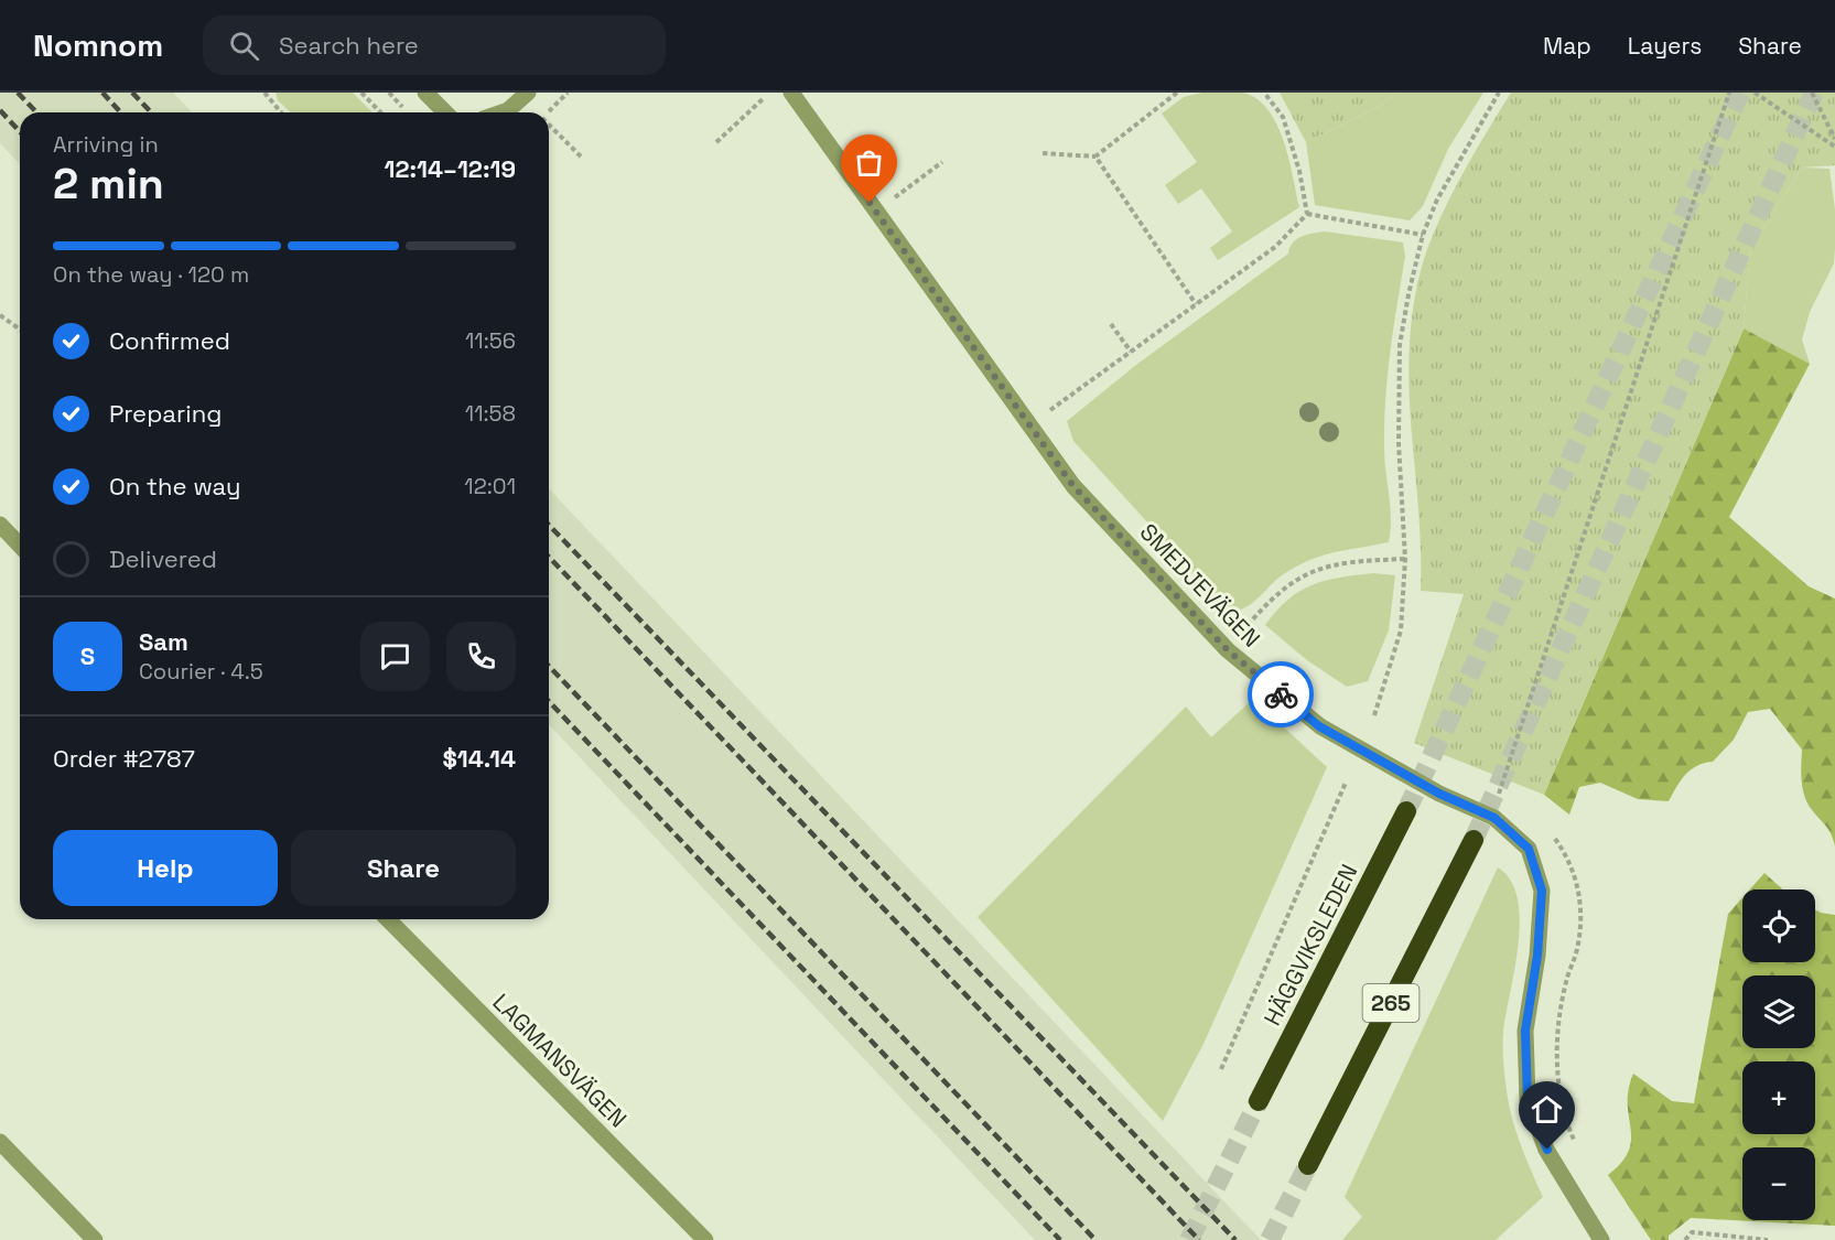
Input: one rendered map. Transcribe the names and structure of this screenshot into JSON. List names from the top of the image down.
{
  "streets": {
    "highway": ["HÄGGVIKSLEDEN", "265"],
    "street": ["SMEDJEVÄGEN", "LAGMANSVÄGEN"]
  },
  "page": {
    "header": "Nomnom",
    "search": "Search here",
    "nav": ["Map", "Layers", "Share"],
    "heading": ["2 min", "Arriving in", "12:14–12:19"],
    "panel": [
      "Sam",
      "Courier · 4.5",
      "Order #2787",
      "$14.14"
    ],
    "bar": "On the way · 120 m",
    "list": [
      ["Confirmed", "11:56"],
      ["Preparing", "11:58"],
      ["On the way", "12:01"],
      "Delivered"
    ],
    "round": "S",
    "buttons": ["Help", "Share"],
    "map_buttons": ["+", "−"]
  }
}
